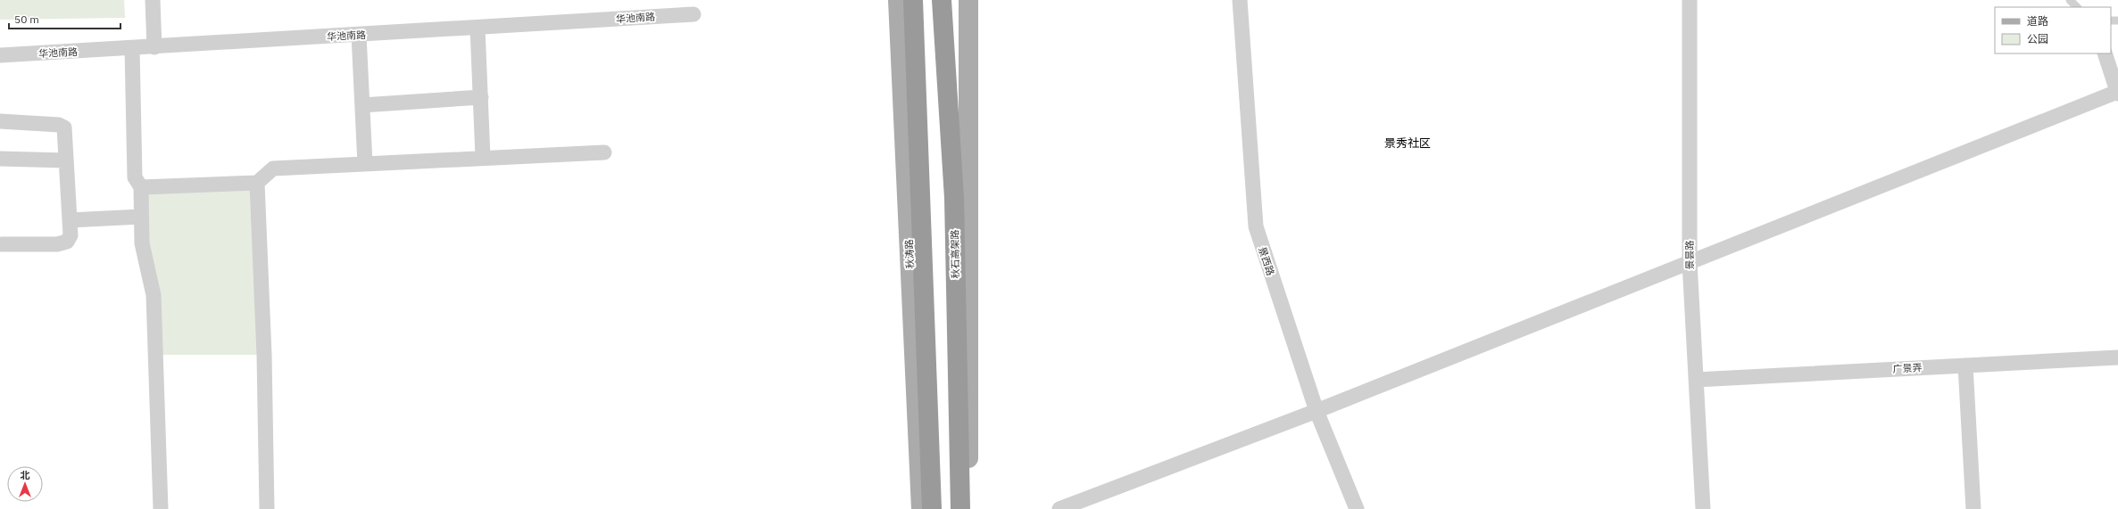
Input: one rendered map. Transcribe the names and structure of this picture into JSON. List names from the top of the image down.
{
  "streets": {
    "highway": ["秋石高架路"],
    "main road": ["秋涛路"],
    "street": [
      "华池南路",
      "景昙路",
      "景西路",
      "广景弄"
    ]
  },
  "crossings": [
    ["景昙路", "广景弄"]
  ],
  "districts": ["景秀社区"],
  "legend": ["道路", "公园"],
  "scale_bar": "50 m",
  "north": "top"
}
